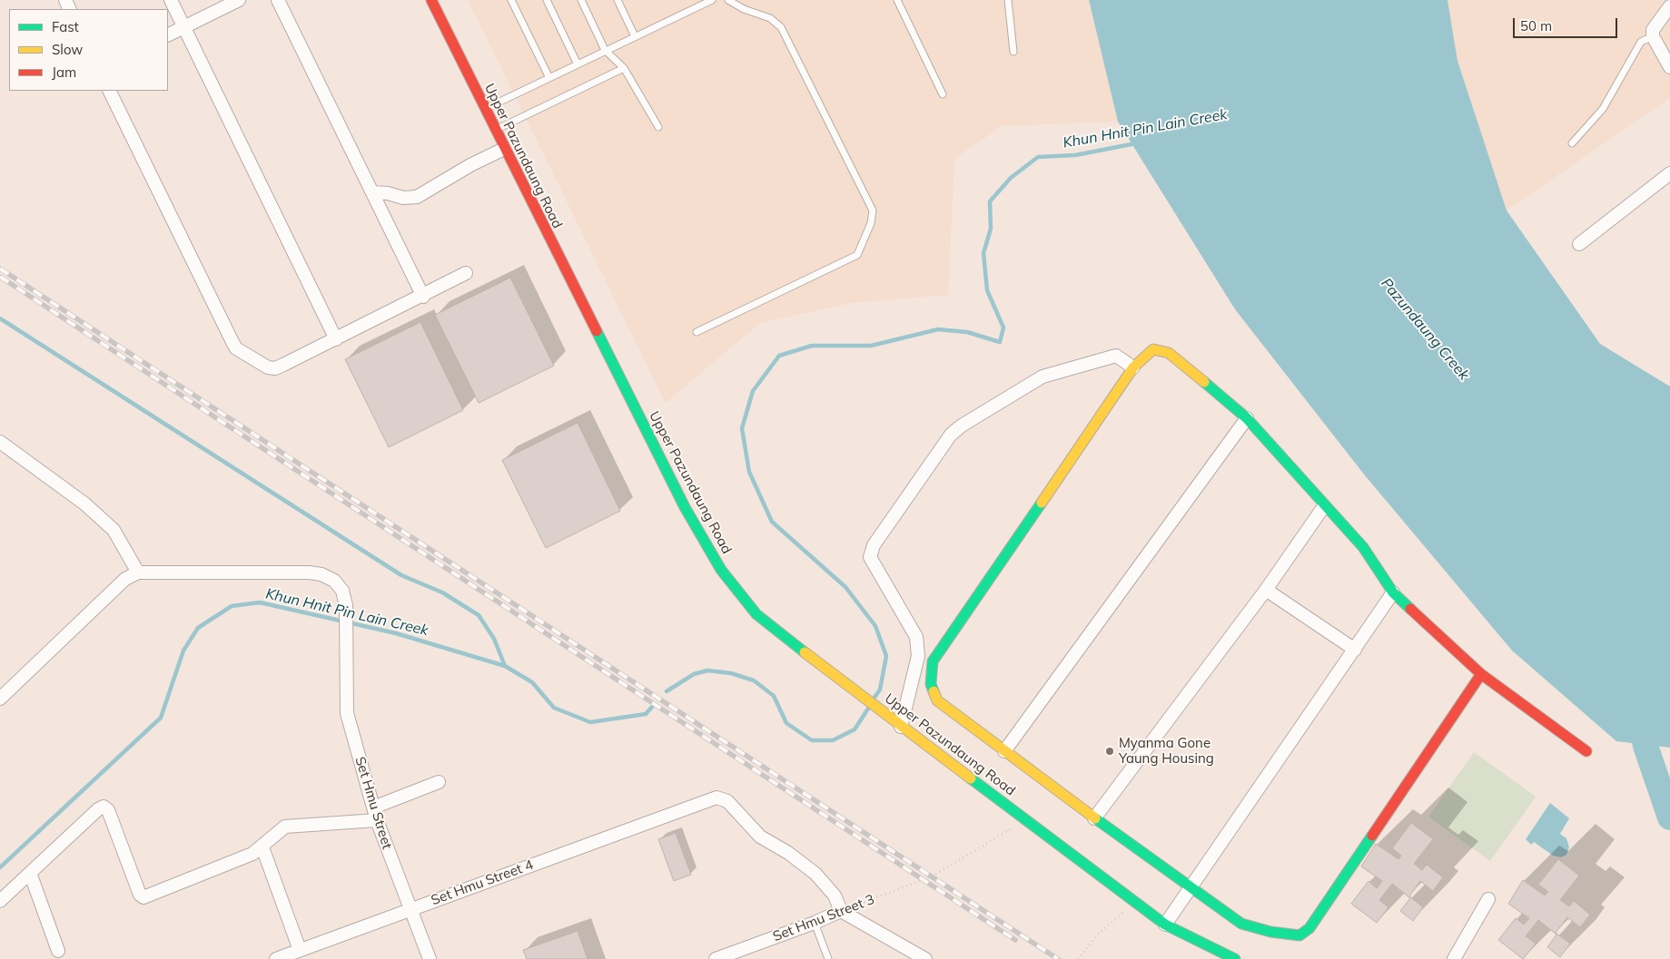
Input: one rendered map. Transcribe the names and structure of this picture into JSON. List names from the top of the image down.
{
  "streets": {
    "street": [
      "Upper Pazundaung Road",
      "Set Hmu Street",
      "Set Hmu Street 4",
      "Set Hmu Street 3"
    ]
  },
  "crossings": [
    ["Upper Pazundaung Road", "Set Hmu Street 3"],
    ["Set Hmu Street", "Set Hmu Street 4"],
    ["Set Hmu Street 4", "Set Hmu Street 3"]
  ],
  "water": ["Khun Hnit Pin Lain Creek", "Pazundaung Creek"],
  "places": ["Myanma Gone Yaung Housing"],
  "legend": ["Fast", "Slow", "Jam"],
  "scale_bar": "50 m"
}
